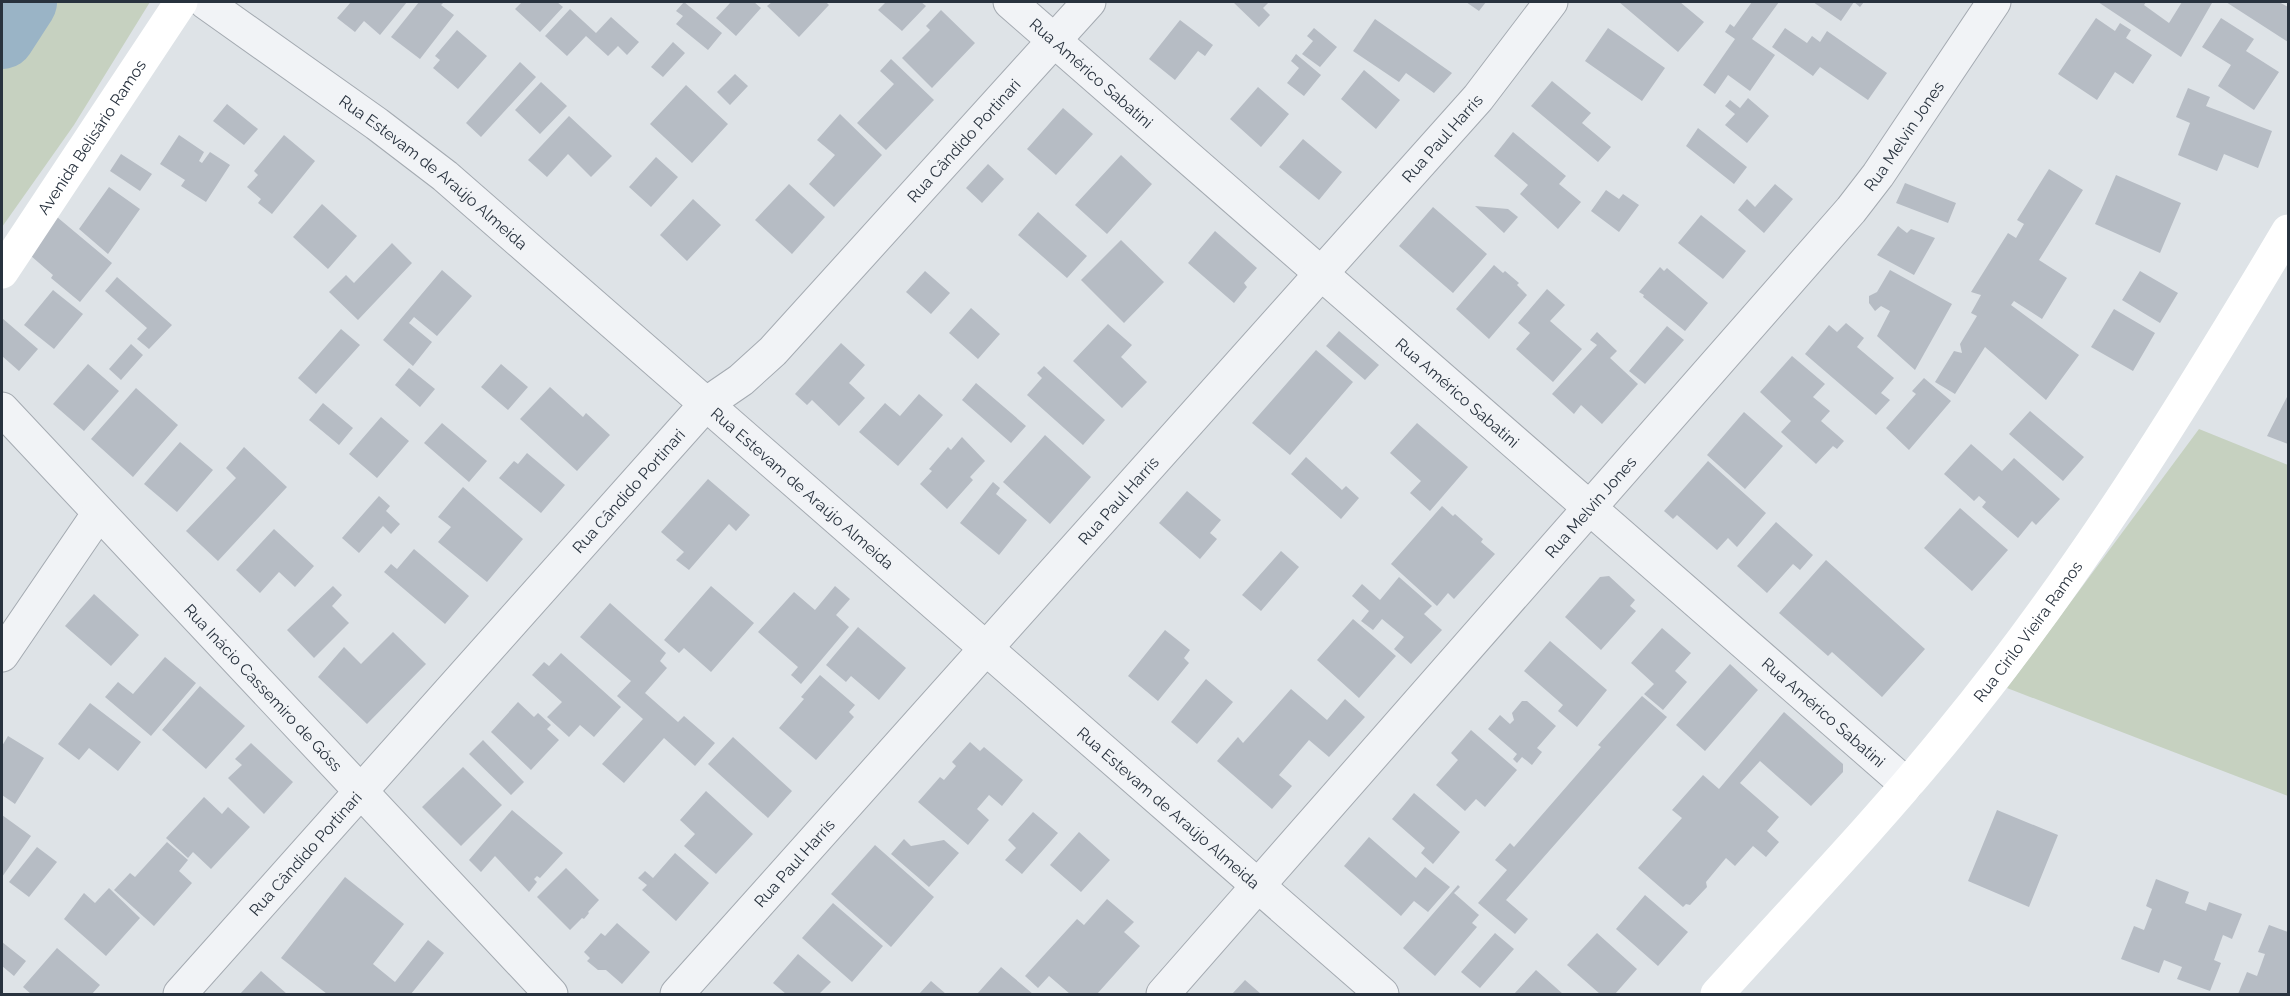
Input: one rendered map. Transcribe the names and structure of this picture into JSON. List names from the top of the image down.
{
  "streets": {
    "main road": ["Avenida Belisário Ramos", "Rua Cirilo Vieira Ramos"],
    "street": [
      "Rua Américo Sabatini",
      "Rua Melvin Jones",
      "Rua Paul Harris",
      "Rua Cândido Portinari",
      "Rua Estevam de Araújo Almeida",
      "Rua Inácio Cassemiro de Góss"
    ]
  },
  "crossings": [
    ["Rua Américo Sabatini", "Rua Melvin Jones"],
    ["Rua Américo Sabatini", "Rua Paul Harris"],
    ["Rua Américo Sabatini", "Rua Cândido Portinari"],
    ["Rua Américo Sabatini", "Rua Cirilo Vieira Ramos"],
    ["Rua Melvin Jones", "Rua Estevam de Araújo Almeida"],
    ["Rua Paul Harris", "Rua Estevam de Araújo Almeida"],
    ["Rua Cândido Portinari", "Rua Estevam de Araújo Almeida"],
    ["Rua Cândido Portinari", "Rua Inácio Cassemiro de Góss"]
  ]
}
